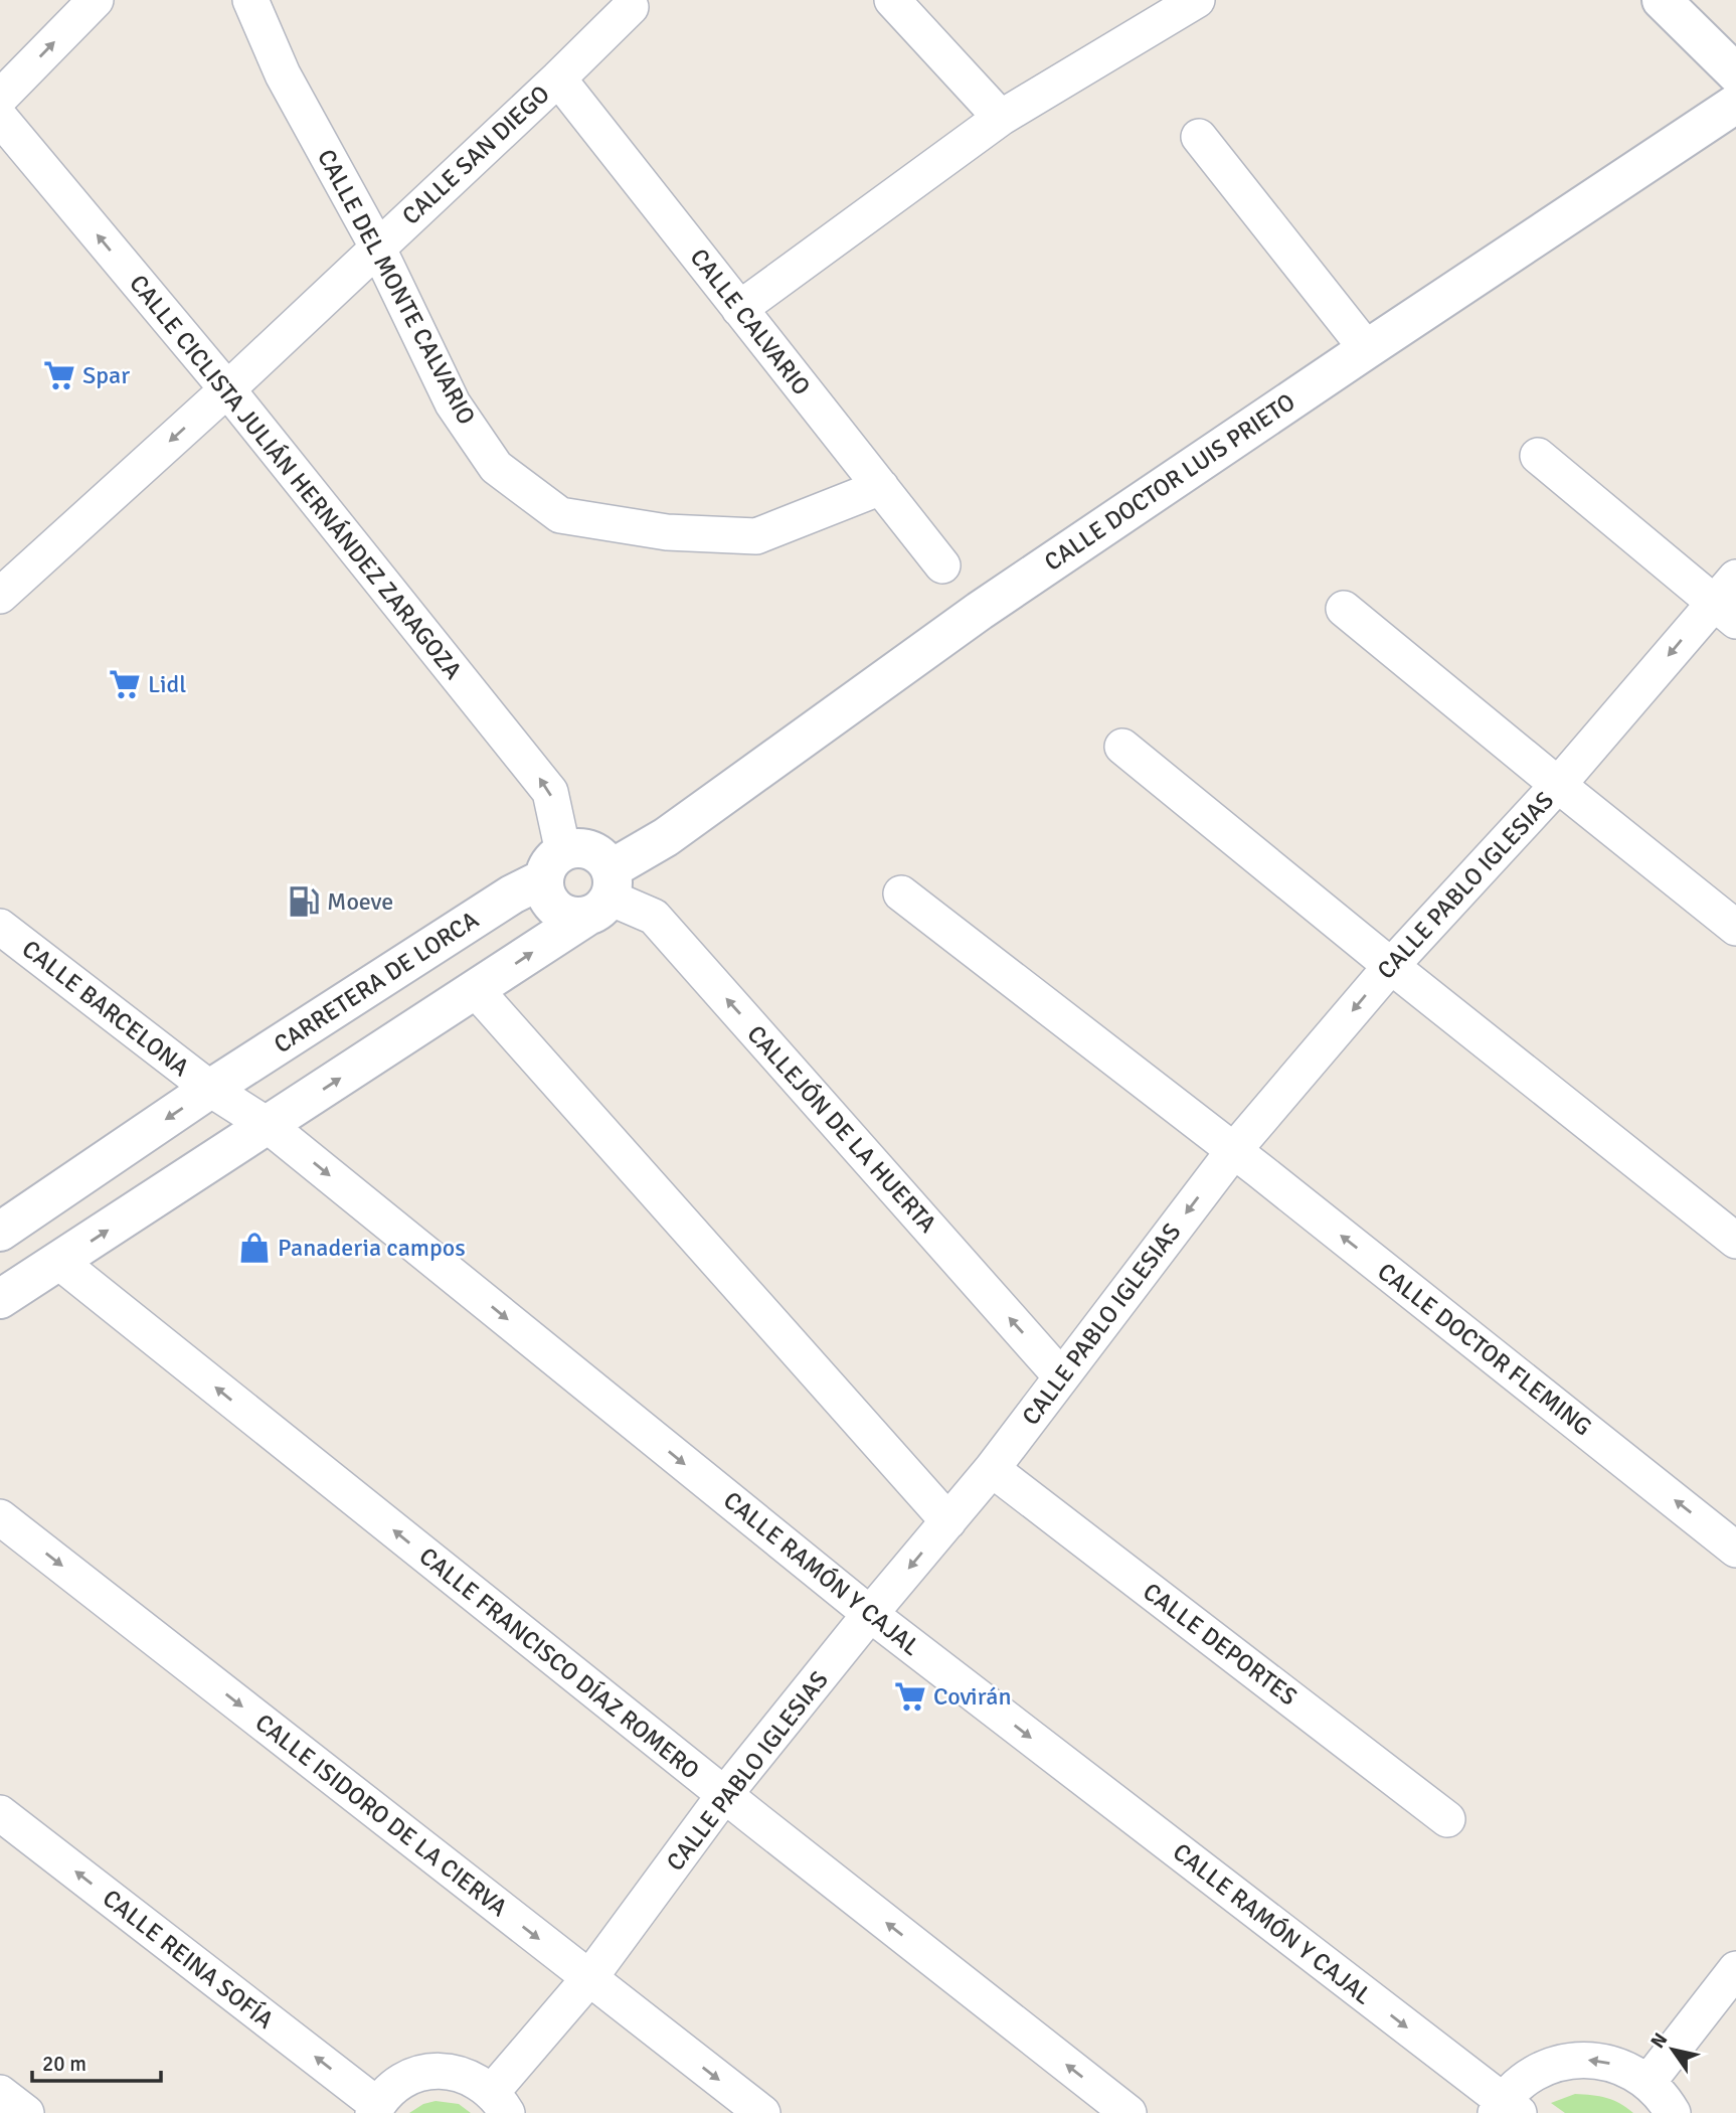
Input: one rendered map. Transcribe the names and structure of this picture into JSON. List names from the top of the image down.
{
  "streets": {
    "main road": ["CALLE DOCTOR LUIS PRIETO", "CARRETERA DE LORCA"],
    "street": [
      "CALLE SAN DIEGO",
      "CALLE DEL MONTE CALVARIO",
      "CALLE CALVARIO",
      "CALLE CICLISTA JULIÁN HERNÁNDEZ ZARAGOZA",
      "CALLE PABLO IGLESIAS",
      "CALLE BARCELONA",
      "CALLEJÓN DE LA HUERTA",
      "CALLE DOCTOR FLEMING",
      "CALLE RAMÓN Y CAJAL",
      "CALLE DEPORTES",
      "CALLE FRANCISCO DÍAZ ROMERO",
      "CALLE ISIDORO DE LA CIERVA",
      "CALLE REINA SOFÍA"
    ]
  },
  "crossings": [
    ["CALLE SAN DIEGO", "CALLE DEL MONTE CALVARIO"],
    ["CALLE SAN DIEGO", "CALLE CALVARIO"],
    ["CALLE SAN DIEGO", "CALLE CICLISTA JULIÁN HERNÁNDEZ ZARAGOZA"],
    ["CALLE DEL MONTE CALVARIO", "CALLE CALVARIO"],
    ["CALLE CICLISTA JULIÁN HERNÁNDEZ ZARAGOZA", "CALLE DOCTOR LUIS PRIETO"],
    ["CALLE CICLISTA JULIÁN HERNÁNDEZ ZARAGOZA", "CARRETERA DE LORCA"],
    ["CALLE CICLISTA JULIÁN HERNÁNDEZ ZARAGOZA", "CALLEJÓN DE LA HUERTA"],
    ["CALLE DOCTOR LUIS PRIETO", "CARRETERA DE LORCA"],
    ["CALLE DOCTOR LUIS PRIETO", "CALLEJÓN DE LA HUERTA"],
    ["CALLE PABLO IGLESIAS", "CALLEJÓN DE LA HUERTA"],
    ["CALLE PABLO IGLESIAS", "CALLE DOCTOR FLEMING"],
    ["CALLE PABLO IGLESIAS", "CALLE RAMÓN Y CAJAL"],
    ["CALLE PABLO IGLESIAS", "CALLE DEPORTES"],
    ["CALLE PABLO IGLESIAS", "CALLE FRANCISCO DÍAZ ROMERO"],
    ["CALLE PABLO IGLESIAS", "CALLE ISIDORO DE LA CIERVA"],
    ["CARRETERA DE LORCA", "CALLE BARCELONA"],
    ["CARRETERA DE LORCA", "CALLEJÓN DE LA HUERTA"]
  ],
  "one_way": [
    "CALLE SAN DIEGO",
    "CALLE CICLISTA JULIÁN HERNÁNDEZ ZARAGOZA",
    "CALLE PABLO IGLESIAS",
    "CALLE FRANCISCO DÍAZ ROMERO",
    "CALLE ISIDORO DE LA CIERVA",
    "CALLE REINA SOFÍA"
  ],
  "places": {
    "supermarket": ["Spar", "Lidl", "Covirán"],
    "fuel station": ["Moeve"],
    "shop": ["Panaderia campos"]
  },
  "scale_bar": "20 m",
  "north": "top left"
}
